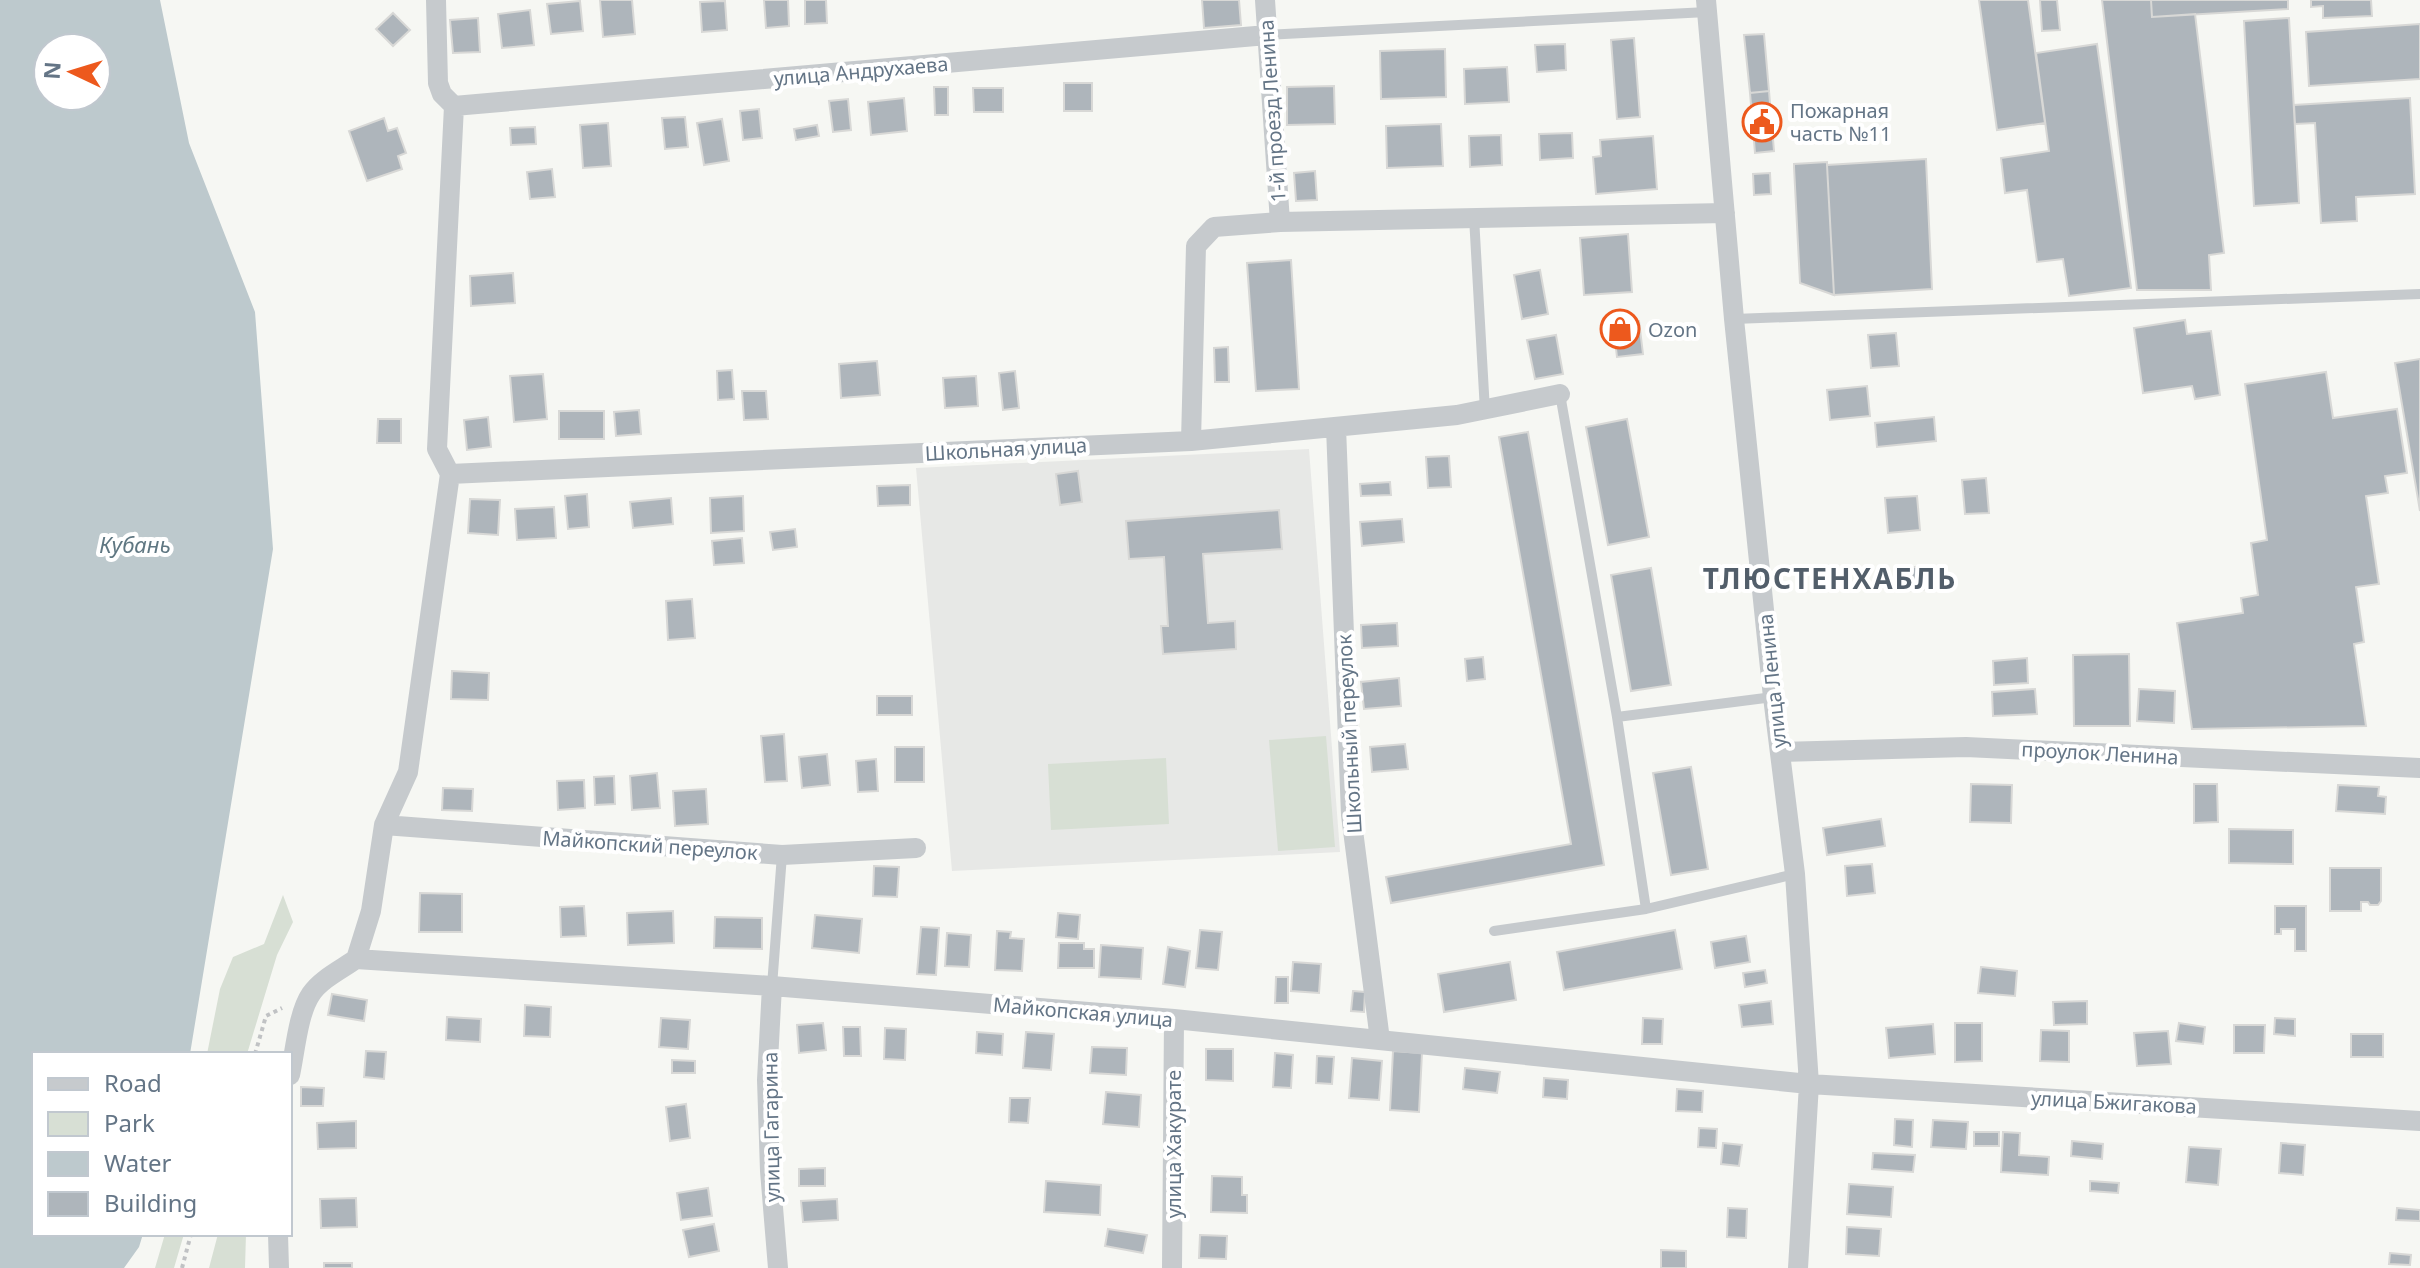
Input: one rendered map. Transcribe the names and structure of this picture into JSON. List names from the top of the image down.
{
  "streets": {
    "street": [
      "улица Андрухаева",
      "1-й проезд Ленина",
      "Школьная улица",
      "улица Ленина",
      "Школьный переулок",
      "проулок Ленина",
      "Майкопский переулок",
      "Майкопская улица",
      "улица Бжигакова",
      "улица Гагарина",
      "улица Хакурате"
    ]
  },
  "crossings": [
    ["улица Андрухаева", "1-й проезд Ленина"],
    ["Школьная улица", "Школьный переулок"],
    ["улица Ленина", "проулок Ленина"],
    ["улица Ленина", "Майкопская улица"],
    ["улица Ленина", "улица Бжигакова"],
    ["Школьный переулок", "Майкопская улица"],
    ["Майкопская улица", "улица Бжигакова"],
    ["Майкопская улица", "улица Гагарина"],
    ["Майкопская улица", "улица Хакурате"]
  ],
  "districts": ["ТЛЮСТЕНХАБЛЬ"],
  "water": ["Кубань"],
  "places": {
    "public building": ["Пожарная часть №11"],
    "shop": ["Ozon"]
  },
  "legend": [
    "Road",
    "Park",
    "Water",
    "Building"
  ],
  "north": "left"
}
